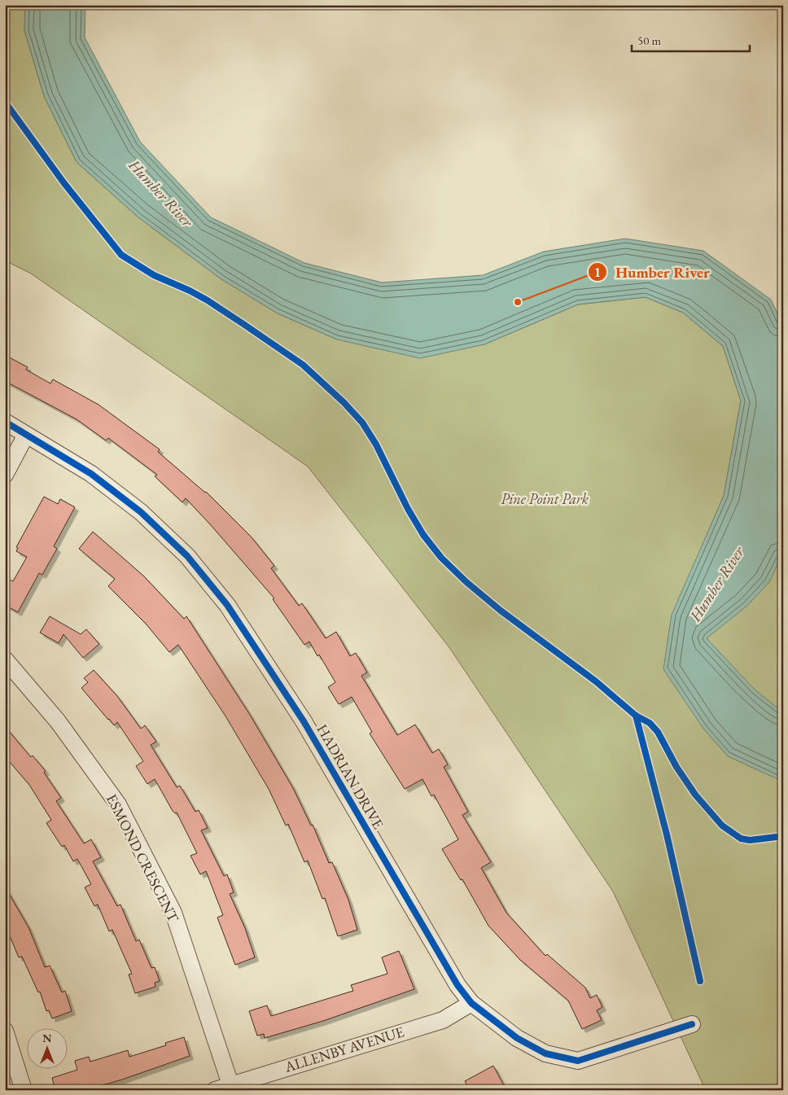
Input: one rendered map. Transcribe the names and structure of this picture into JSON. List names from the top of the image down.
{
  "streets": {
    "street": ["HADRIAN DRIVE", "ESMOND CRESCENT", "ALLENBY AVENUE"]
  },
  "crossings": [
    ["HADRIAN DRIVE", "ALLENBY AVENUE"],
    ["ESMOND CRESCENT", "ALLENBY AVENUE"]
  ],
  "water": ["Humber River"],
  "parks": ["Pine Point Park"],
  "places": ["Humber River"],
  "scale_bar": "50 m",
  "north": "top"
}
